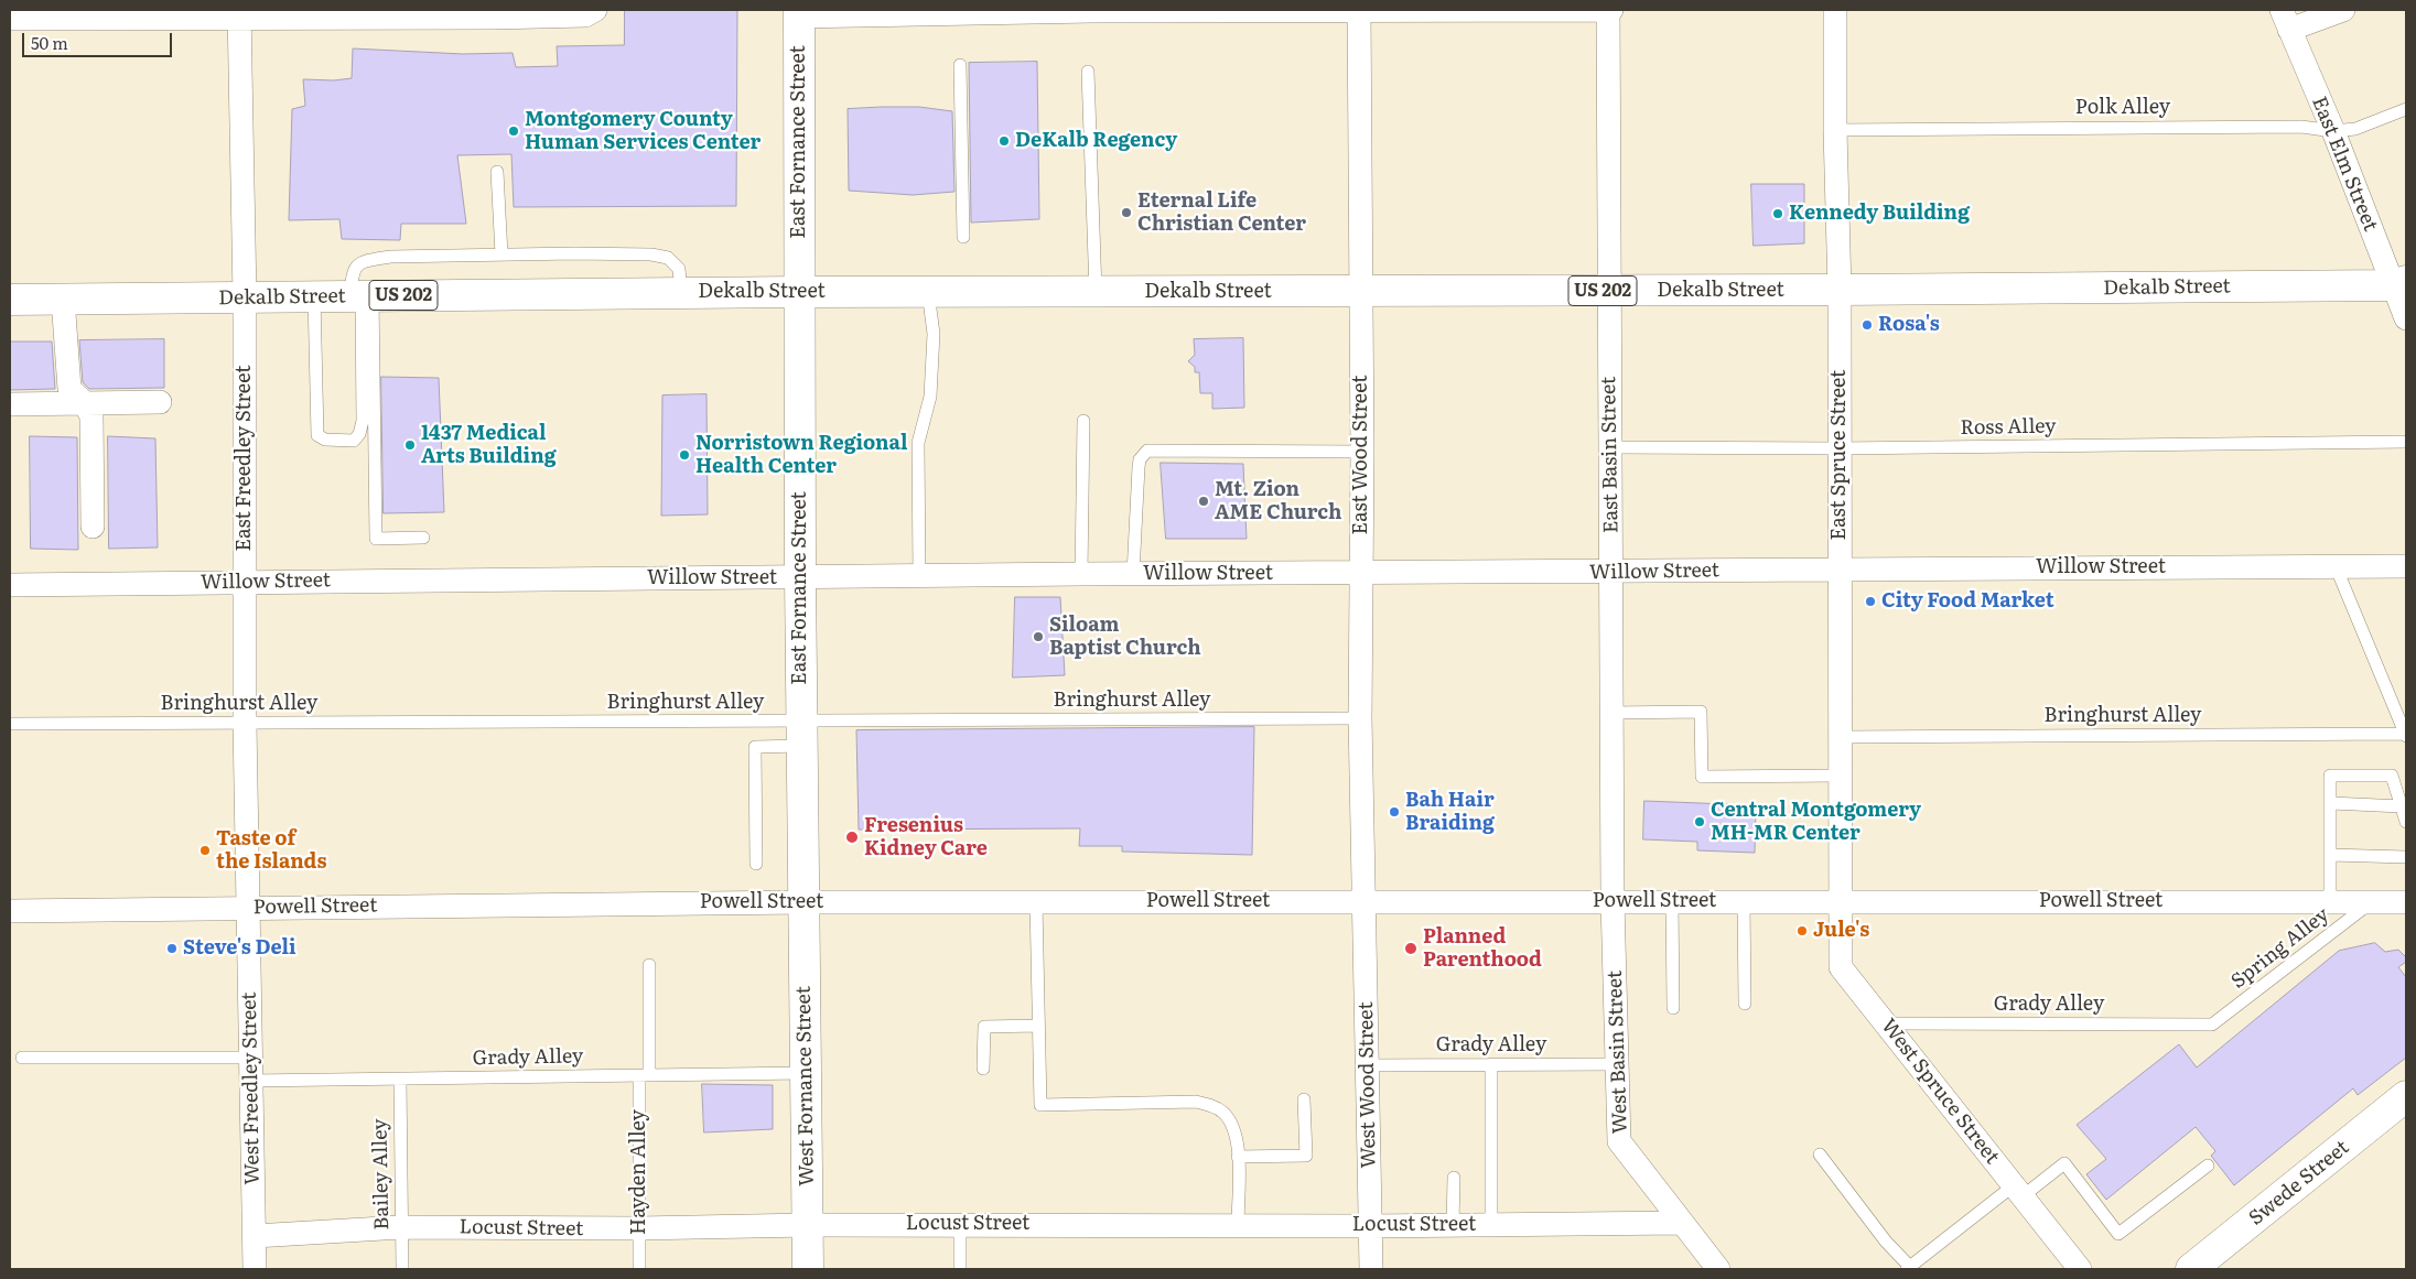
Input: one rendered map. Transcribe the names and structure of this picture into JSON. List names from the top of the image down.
{
  "streets": {
    "main road": [
      "East Fornance Street",
      "Dekalb Street",
      "US 202",
      "West Fornance Street",
      "Swede Street"
    ],
    "street": [
      "East Elm Street",
      "East Wood Street",
      "East Basin Street",
      "East Spruce Street",
      "East Freedley Street",
      "Willow Street",
      "Powell Street",
      "West Basin Street",
      "West Wood Street",
      "West Freedley Street",
      "West Spruce Street",
      "Locust Street"
    ],
    "lane": [
      "Polk Alley",
      "Ross Alley",
      "Bringhurst Alley",
      "Spring Alley",
      "Grady Alley",
      "Hayden Alley",
      "Bailey Alley"
    ]
  },
  "crossings": [
    ["Polk Alley", "East Elm Street"],
    ["Polk Alley", "East Spruce Street"],
    ["East Fornance Street", "Dekalb Street"],
    ["East Fornance Street", "Willow Street"],
    ["East Fornance Street", "Bringhurst Alley"],
    ["East Fornance Street", "Powell Street"],
    ["East Fornance Street", "West Fornance Street"],
    ["East Elm Street", "Dekalb Street"],
    ["Dekalb Street", "East Wood Street"],
    ["Dekalb Street", "East Basin Street"],
    ["Dekalb Street", "East Spruce Street"],
    ["Dekalb Street", "East Freedley Street"],
    ["Ross Alley", "East Basin Street"],
    ["Ross Alley", "East Spruce Street"],
    ["East Wood Street", "Willow Street"],
    ["East Wood Street", "Bringhurst Alley"],
    ["East Wood Street", "Powell Street"],
    ["East Wood Street", "West Wood Street"],
    ["East Basin Street", "Willow Street"],
    ["East Basin Street", "Powell Street"],
    ["East Basin Street", "West Basin Street"],
    ["East Spruce Street", "Willow Street"],
    ["East Spruce Street", "Bringhurst Alley"],
    ["East Spruce Street", "Powell Street"],
    ["East Spruce Street", "West Spruce Street"],
    ["East Freedley Street", "Willow Street"],
    ["East Freedley Street", "Bringhurst Alley"],
    ["East Freedley Street", "Powell Street"],
    ["East Freedley Street", "West Freedley Street"],
    ["Powell Street", "Spring Alley"],
    ["Powell Street", "West Basin Street"],
    ["Powell Street", "West Wood Street"],
    ["Powell Street", "West Fornance Street"],
    ["Powell Street", "West Freedley Street"],
    ["Powell Street", "West Spruce Street"],
    ["Spring Alley", "Grady Alley"],
    ["Grady Alley", "West Basin Street"],
    ["Grady Alley", "West Wood Street"],
    ["Grady Alley", "West Fornance Street"],
    ["Grady Alley", "West Freedley Street"],
    ["Grady Alley", "West Spruce Street"],
    ["Grady Alley", "Hayden Alley"],
    ["Grady Alley", "Bailey Alley"],
    ["West Basin Street", "Locust Street"],
    ["West Wood Street", "Locust Street"],
    ["West Fornance Street", "Locust Street"],
    ["West Freedley Street", "Locust Street"],
    ["Hayden Alley", "Locust Street"],
    ["Bailey Alley", "Locust Street"]
  ],
  "places": [
    "Montgomery County Human Services Center",
    "DeKalb Regency",
    "Eternal Life Christian Center",
    "Kennedy Building",
    "Rosa's",
    "1437 Medical Arts Building",
    "Norristown Regional Health Center",
    "Mt. Zion AME Church",
    "City Food Market",
    "Siloam Baptist Church",
    "Bah Hair Braiding",
    "Central Montgomery MH-MR Center",
    "Fresenius Kidney Care",
    "Taste of the Islands",
    "Jule's",
    "Steve's Deli",
    "Planned Parenthood"
  ],
  "scale_bar": "50 m"
}
